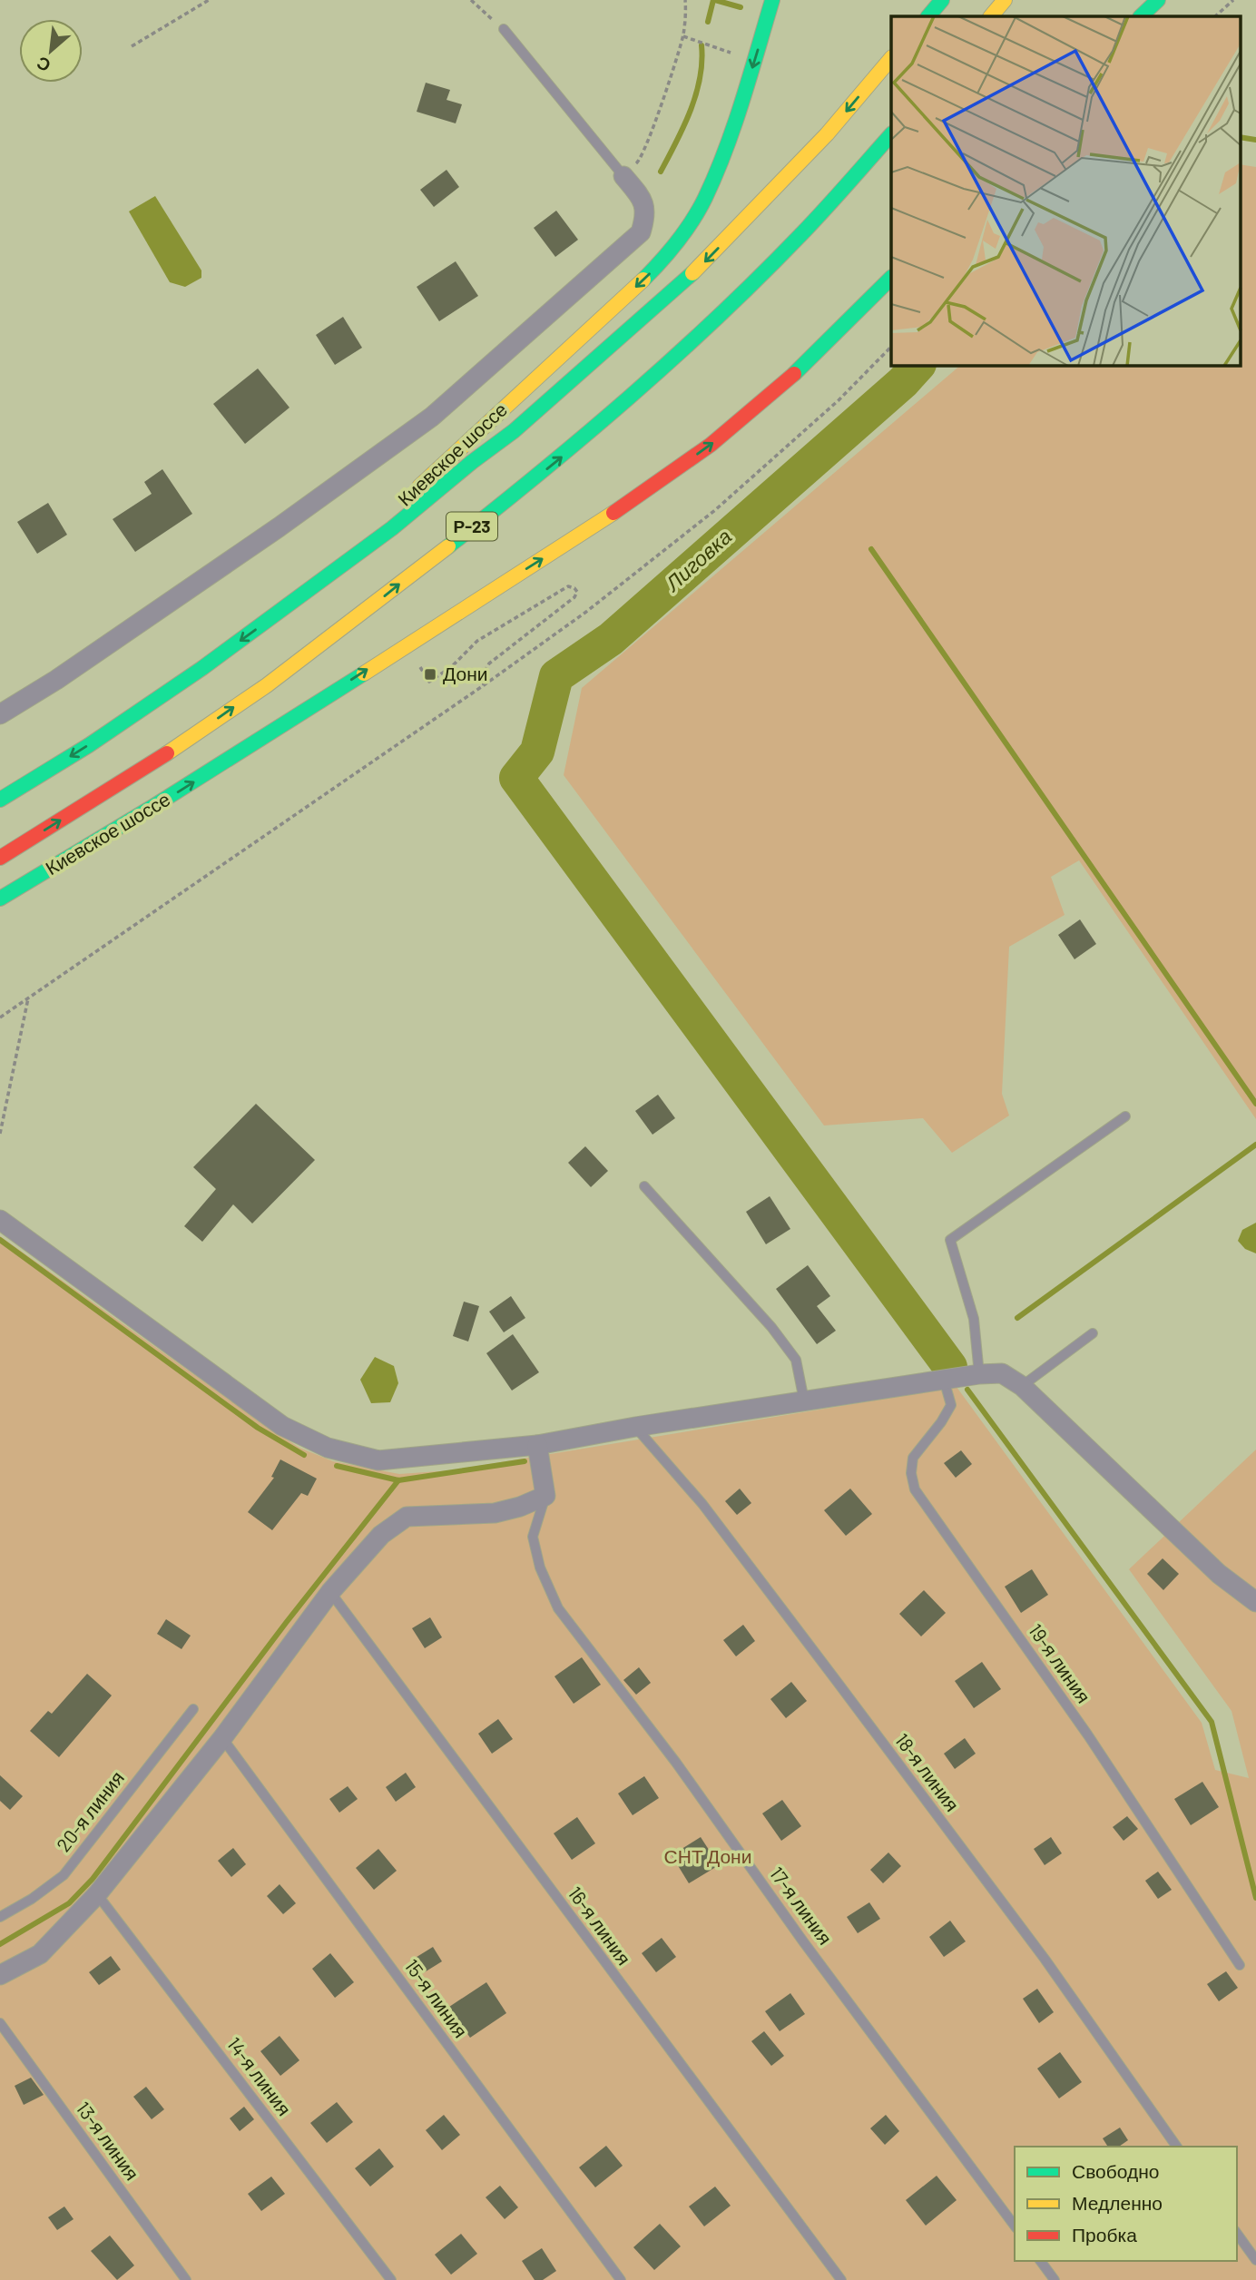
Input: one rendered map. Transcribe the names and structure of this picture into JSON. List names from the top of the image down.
{
  "streets": {
    "main road": ["Киевское шоссе", "Р-23"],
    "lane": [
      "19-я линия",
      "18-я линия",
      "20-я линия",
      "17-я линия",
      "16-я линия",
      "15-я линия",
      "14-я линия",
      "13-я линия"
    ]
  },
  "crossings": [
    ["Киевское шоссе", "Р-23"]
  ],
  "water": ["Лиговка"],
  "parks": ["СНТ Дони"],
  "places": {
    "transit": ["Дони"]
  },
  "legend": ["Свободно", "Медленно", "Пробка"],
  "north": "bottom left"
}
